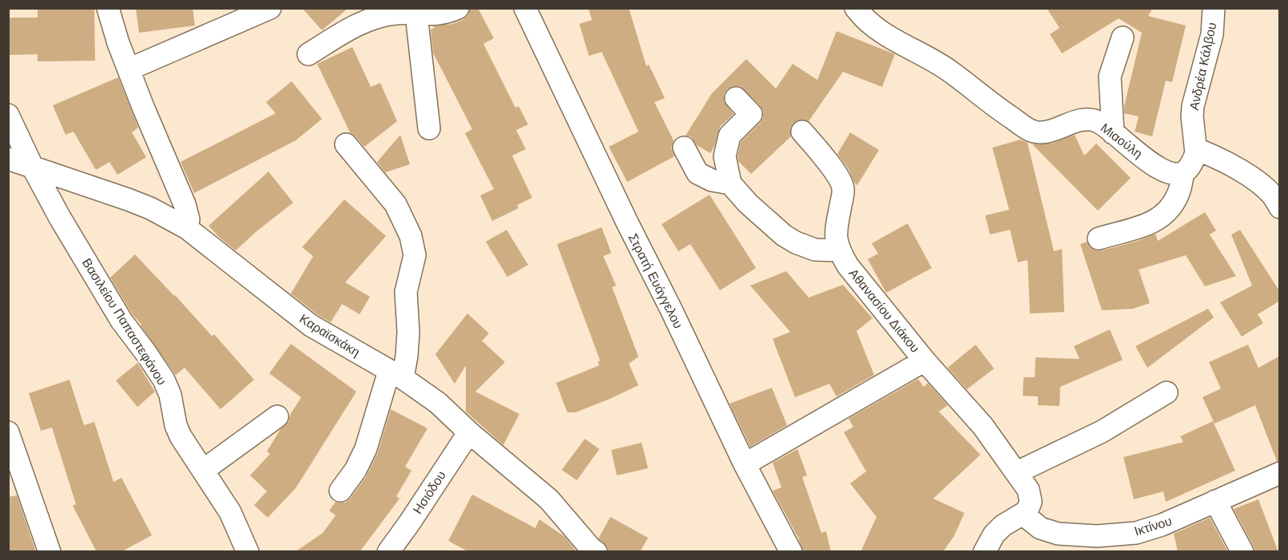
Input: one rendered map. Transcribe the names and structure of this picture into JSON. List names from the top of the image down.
{
  "streets": {
    "street": [
      "Ανδρέα Κάλβου",
      "Μιαούλη",
      "Στρατή Ευάγγελου",
      "Αθανασίου Διάκου",
      "Βασιλείου Παπαστεφάνου",
      "Καραϊσκάκη",
      "Ησιόδου",
      "Ικτίνου"
    ]
  },
  "crossings": [
    ["Αθανασίου Διάκου", "Ικτίνου"],
    ["Βασιλείου Παπαστεφάνου", "Καραϊσκάκη"],
    ["Καραϊσκάκη", "Ησιόδου"]
  ]
}
